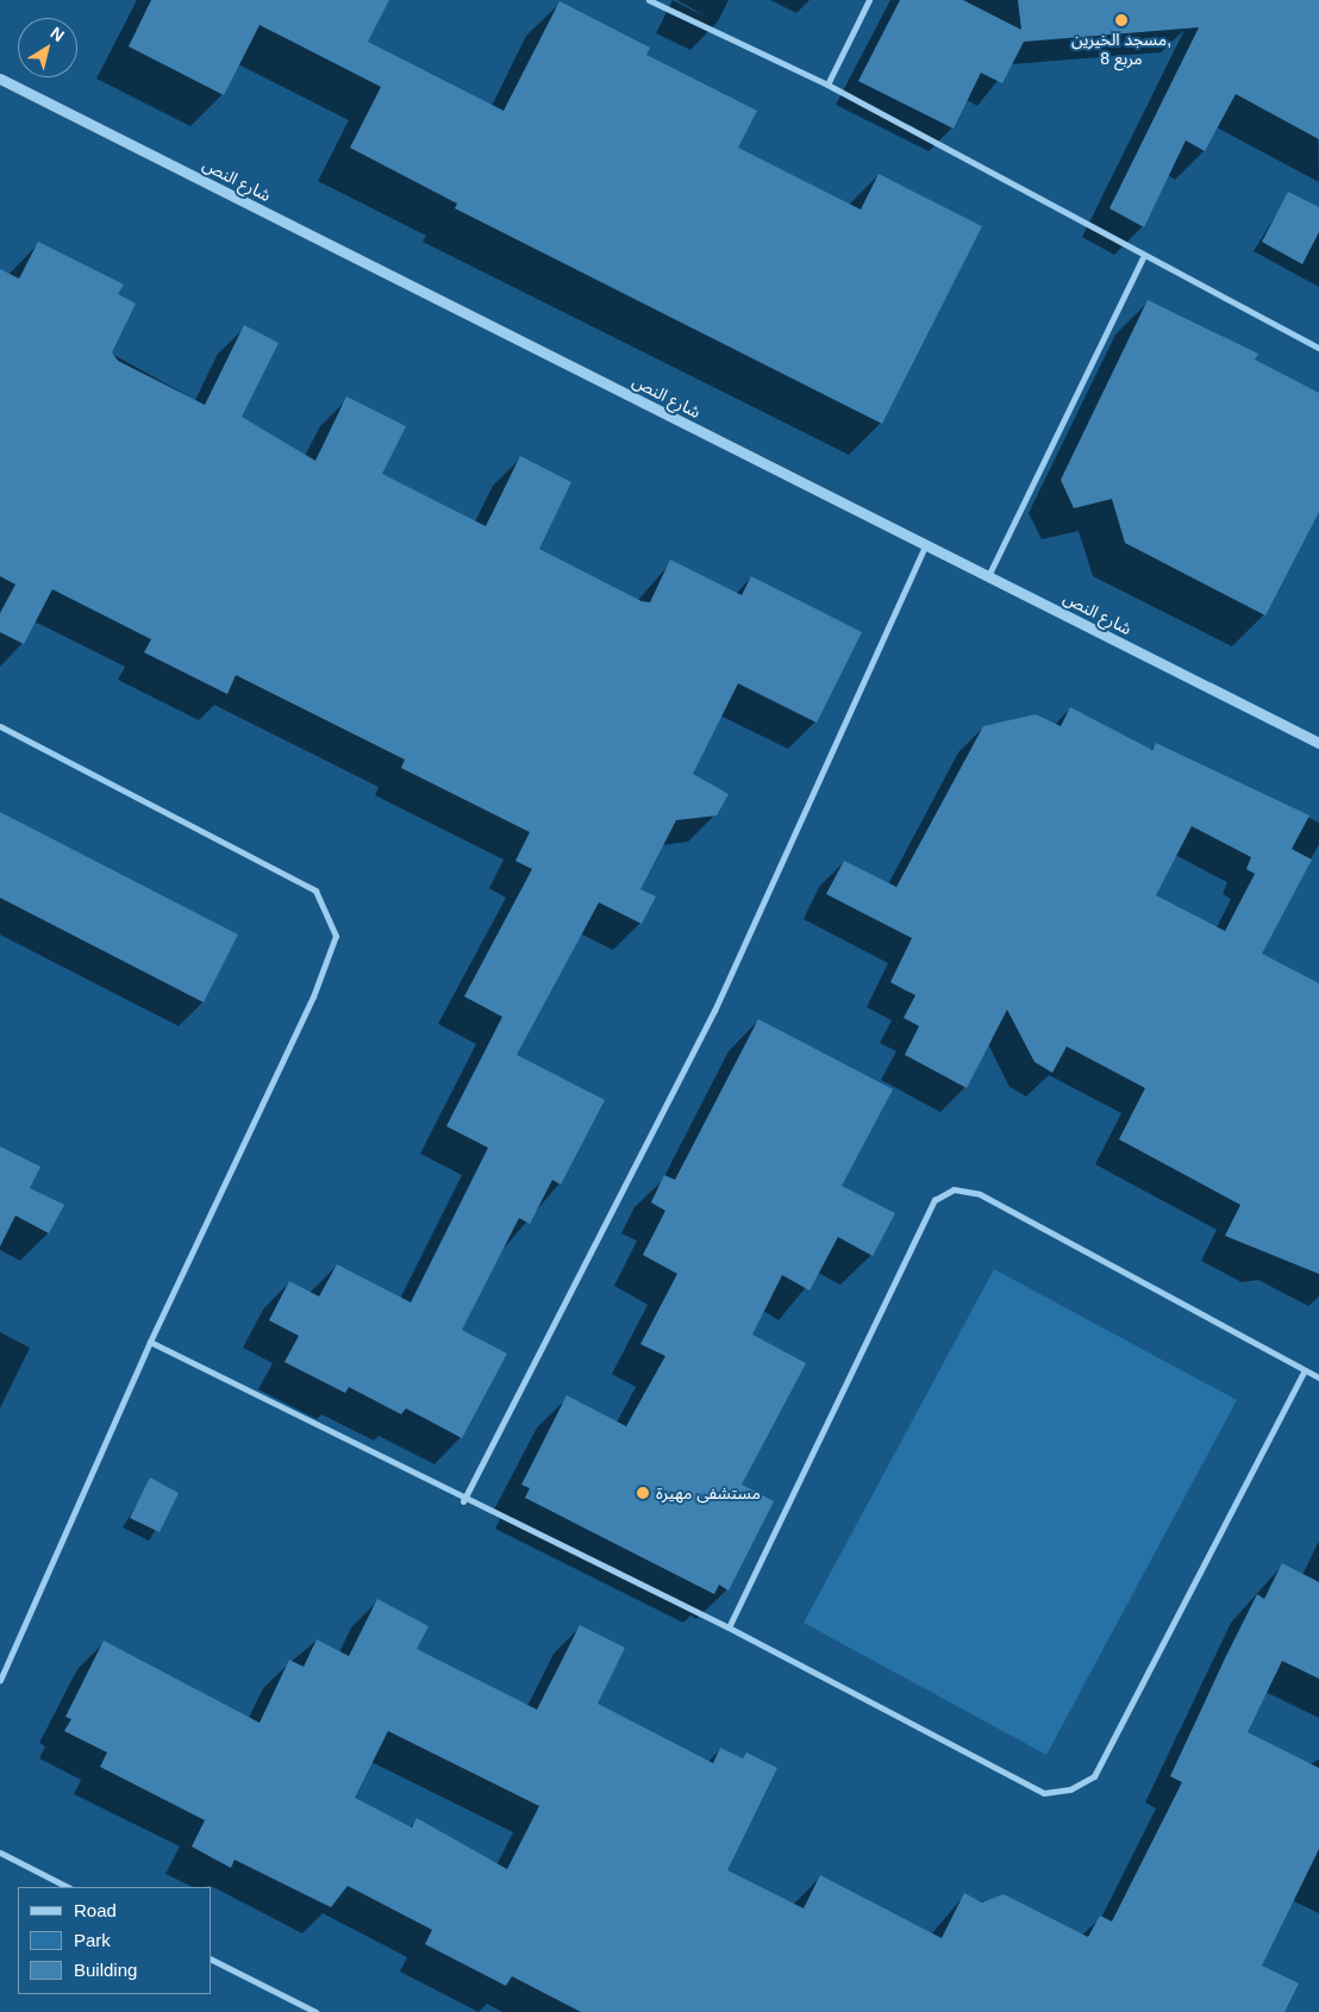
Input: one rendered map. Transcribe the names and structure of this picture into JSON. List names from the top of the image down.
{
  "streets": {
    "street": ["شارع النص"]
  },
  "places": ["مسجد الخيرين, مربع 8", "مستشفى مهيرة"],
  "legend": ["Road", "Park", "Building"],
  "north": "top right"
}
